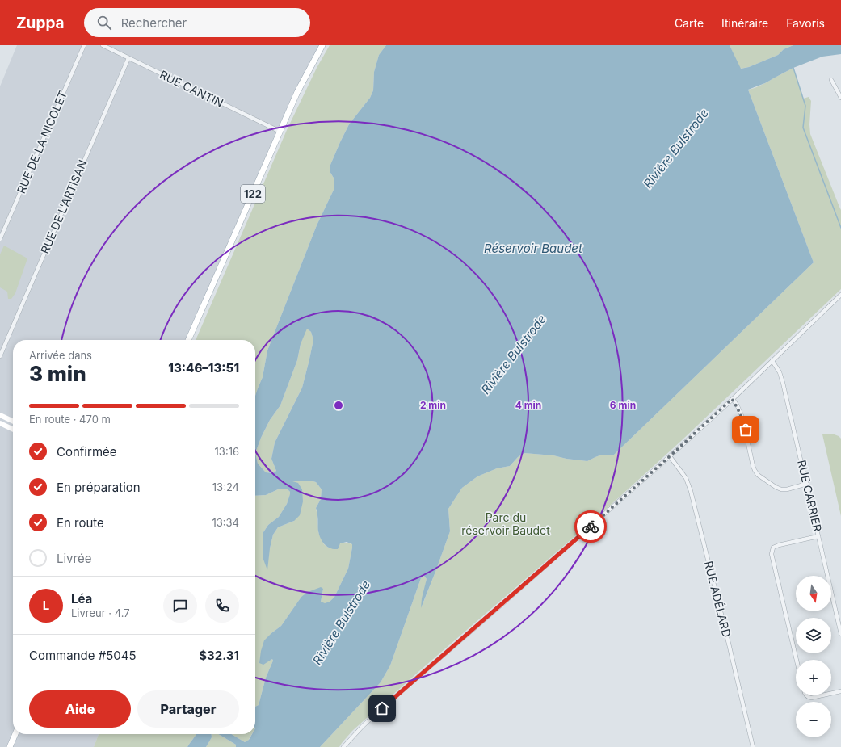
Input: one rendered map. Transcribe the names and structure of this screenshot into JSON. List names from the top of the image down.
{
  "streets": {
    "main road": ["122"],
    "street": [
      "RUE CANTIN",
      "RUE DE LA NICOLET",
      "RUE DE L'ARTISAN",
      "RUE CARRIER",
      "RUE ADÉLARD"
    ]
  },
  "crossings": [
    ["RUE CANTIN", "122"],
    ["RUE CANTIN", "RUE DE L'ARTISAN"]
  ],
  "water": ["Rivière Bulstrode", "Réservoir Baudet"],
  "parks": ["Parc du réservoir Baudet"],
  "north": "bottom",
  "page": {
    "header": "Zuppa",
    "search": "Rechercher",
    "nav": ["Carte", "Itinéraire", "Favoris"],
    "heading": ["3 min", "Arrivée dans", "13:46–13:51"],
    "panel": [
      "Léa",
      "Livreur · 4.7",
      "Commande #5045",
      "$32.31"
    ],
    "bar": "En route · 470 m",
    "list": [
      ["Confirmée", "13:16"],
      ["En préparation", "13:24"],
      ["En route", "13:34"],
      "Livrée"
    ],
    "map_buttons": ["+", "−"],
    "round": "L",
    "buttons": ["Aide", "Partager"]
  },
  "rings": ["2 min", "4 min", "6 min"]
}
